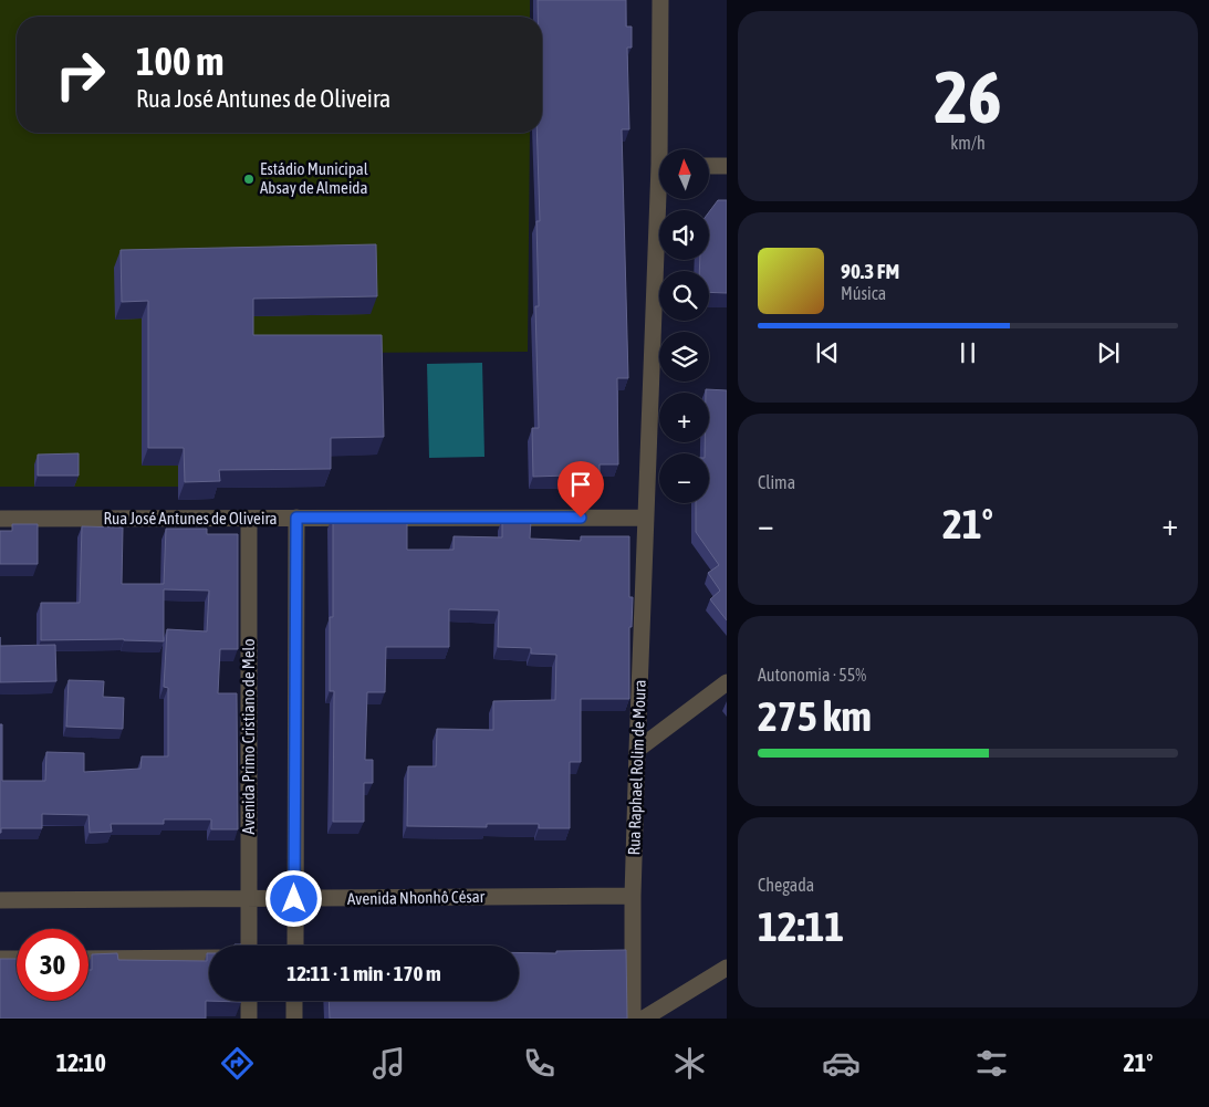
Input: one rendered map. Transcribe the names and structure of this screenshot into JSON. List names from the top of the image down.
{
  "streets": {
    "street": [
      "Rua José Antunes de Oliveira",
      "Avenida Primo Cristiano de Melo",
      "Rua Raphael Rolim de Moura",
      "Avenida Nhonhô César"
    ]
  },
  "crossings": [
    ["Rua José Antunes de Oliveira", "Avenida Primo Cristiano de Melo"],
    ["Rua José Antunes de Oliveira", "Rua Raphael Rolim de Moura"],
    ["Avenida Primo Cristiano de Melo", "Avenida Nhonhô César"],
    ["Rua Raphael Rolim de Moura", "Avenida Nhonhô César"]
  ],
  "places": ["Estádio Municipal Absay de Almeida"],
  "north": "top",
  "page": {
    "tile": [
      ["26", "km/h"],
      "Clima",
      ["Autonomia · 55%", "275 km"],
      ["Chegada", "12:11"]
    ],
    "turn": ["100 m", "Rua José Antunes de Oliveira"],
    "map_buttons": ["+", "−"],
    "song": ["90.3 FM", "Música"],
    "heat": ["−", "21°", "+"],
    "limit": "30",
    "trip": "12:11 · 1 min · 170 m",
    "tabs": ["12:10", "21°"]
  }
}
